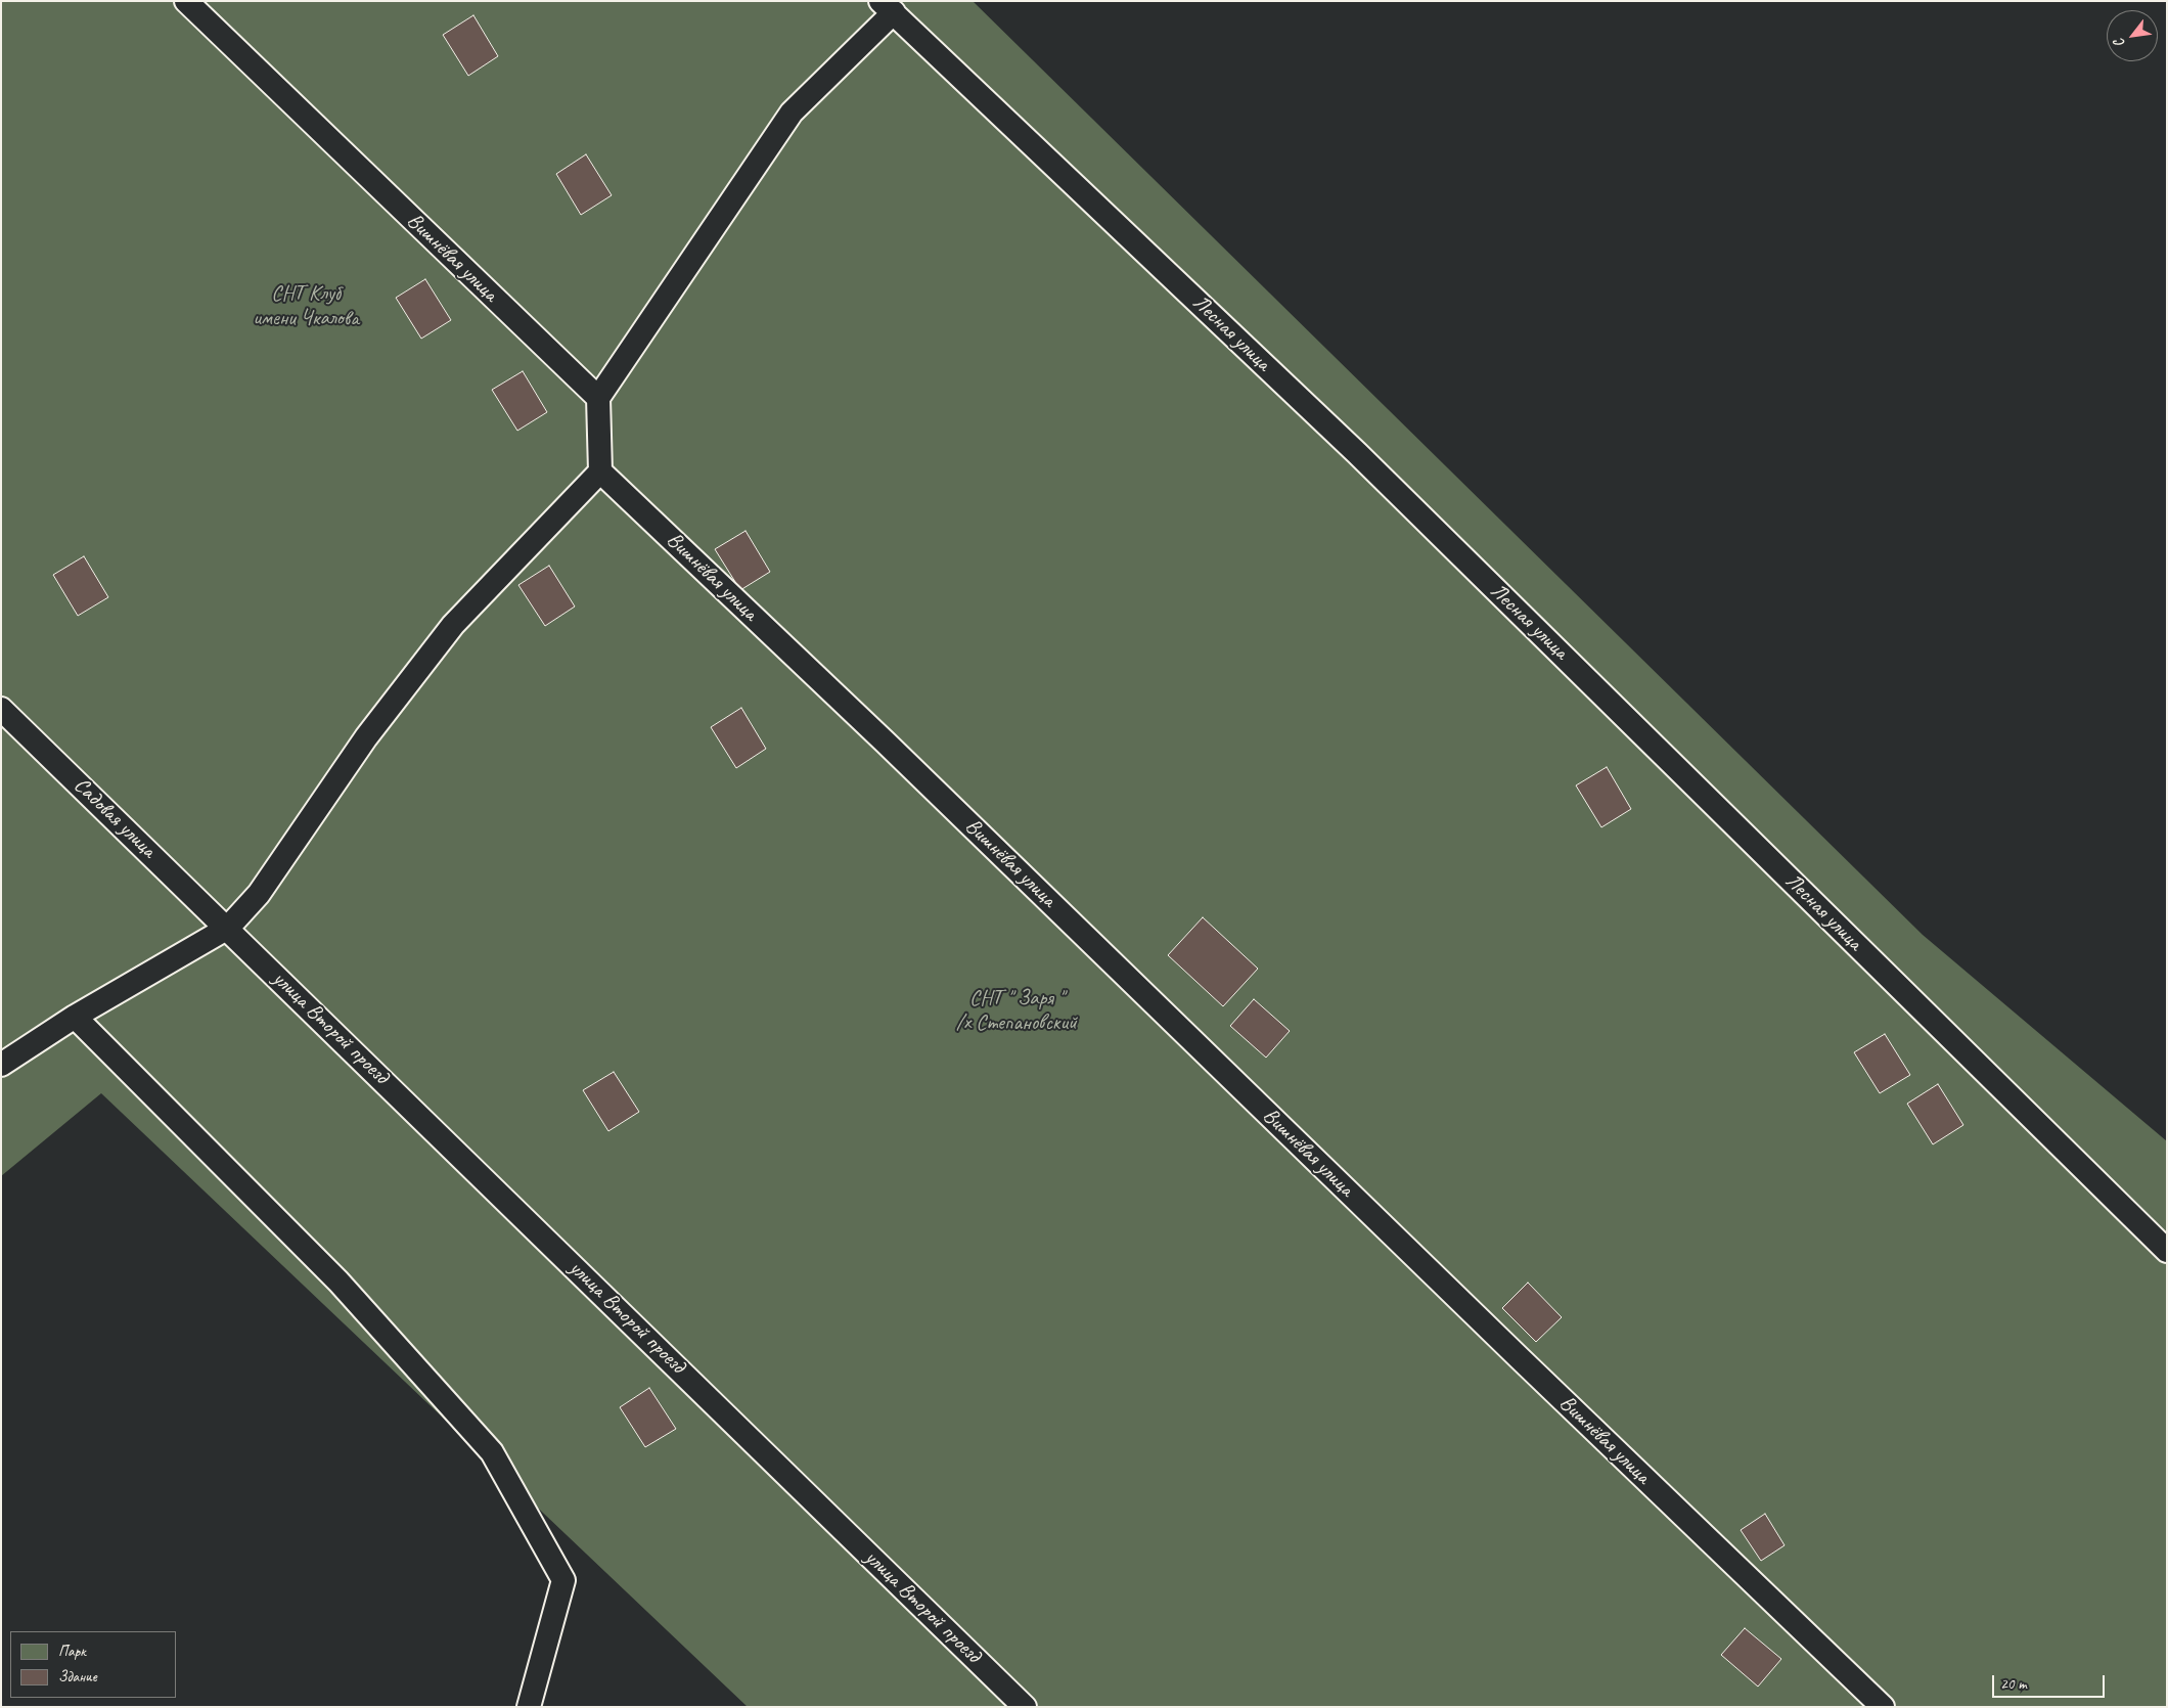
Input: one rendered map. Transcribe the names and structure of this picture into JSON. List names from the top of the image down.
{
  "streets": {
    "lane": [
      "Вишнёвая улица",
      "Лесная улица",
      "Садовая улица",
      "улица Второй проезд"
    ]
  },
  "crossings": [
    ["Садовая улица", "улица Второй проезд"]
  ],
  "parks": ["СНТ Клуб имени Чкалова", "СНТ \" Заря \" /х Степановский"],
  "legend": ["Парк", "Здание"],
  "scale_bar": "20 m",
  "north": "bottom left"
}
